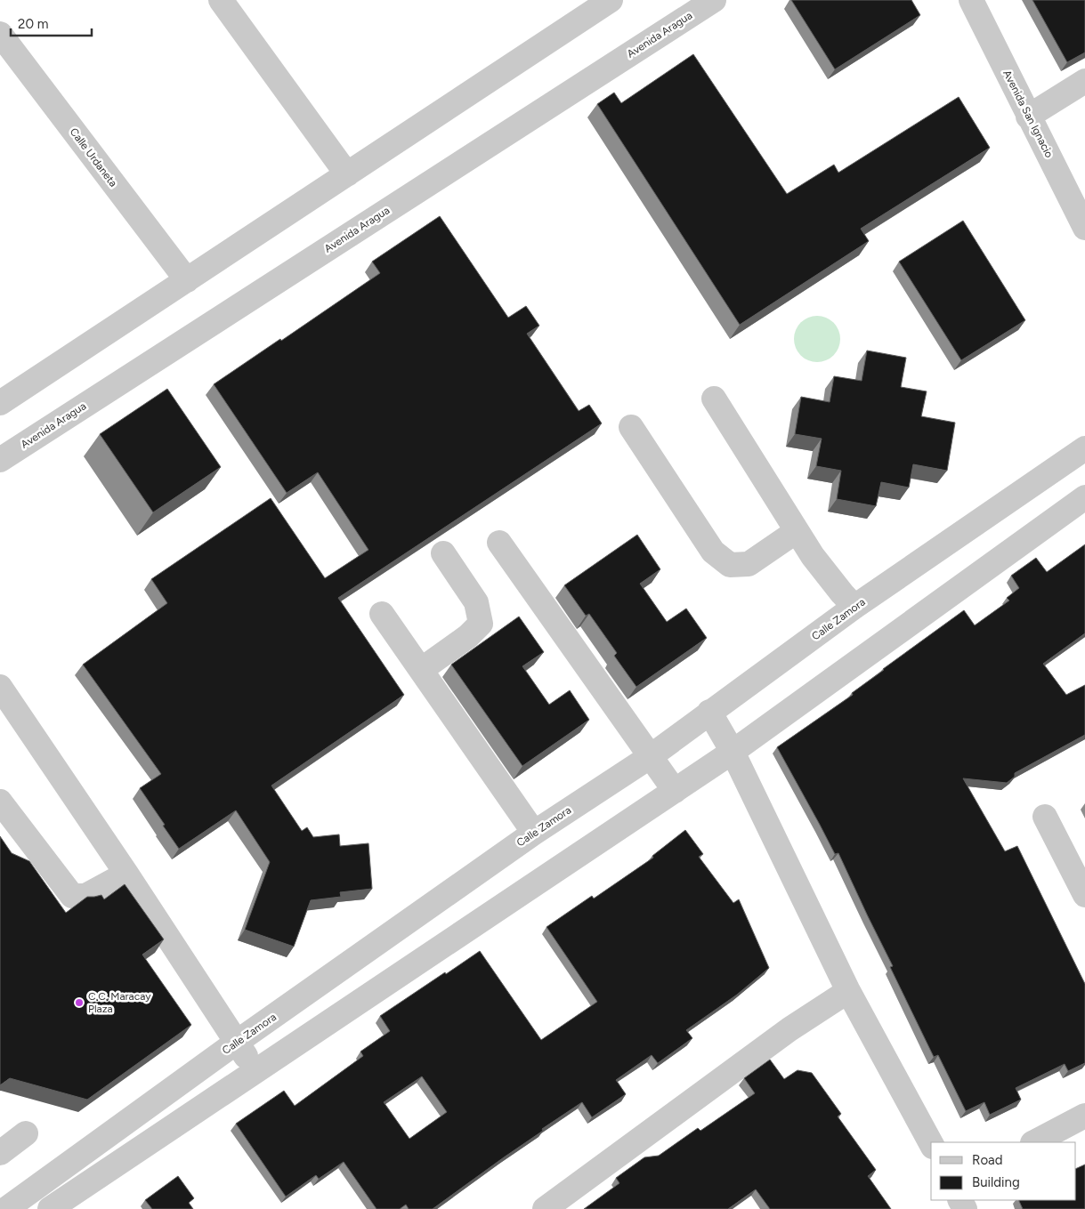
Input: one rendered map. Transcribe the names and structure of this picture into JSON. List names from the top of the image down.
{
  "streets": {
    "street": [
      "Avenida Aragua",
      "Avenida San Ignacio",
      "Calle Urdaneta",
      "Calle Zamora"
    ]
  },
  "places": ["C.C. Maracay Plaza"],
  "legend": ["Road", "Building"],
  "scale_bar": "20 m"
}
